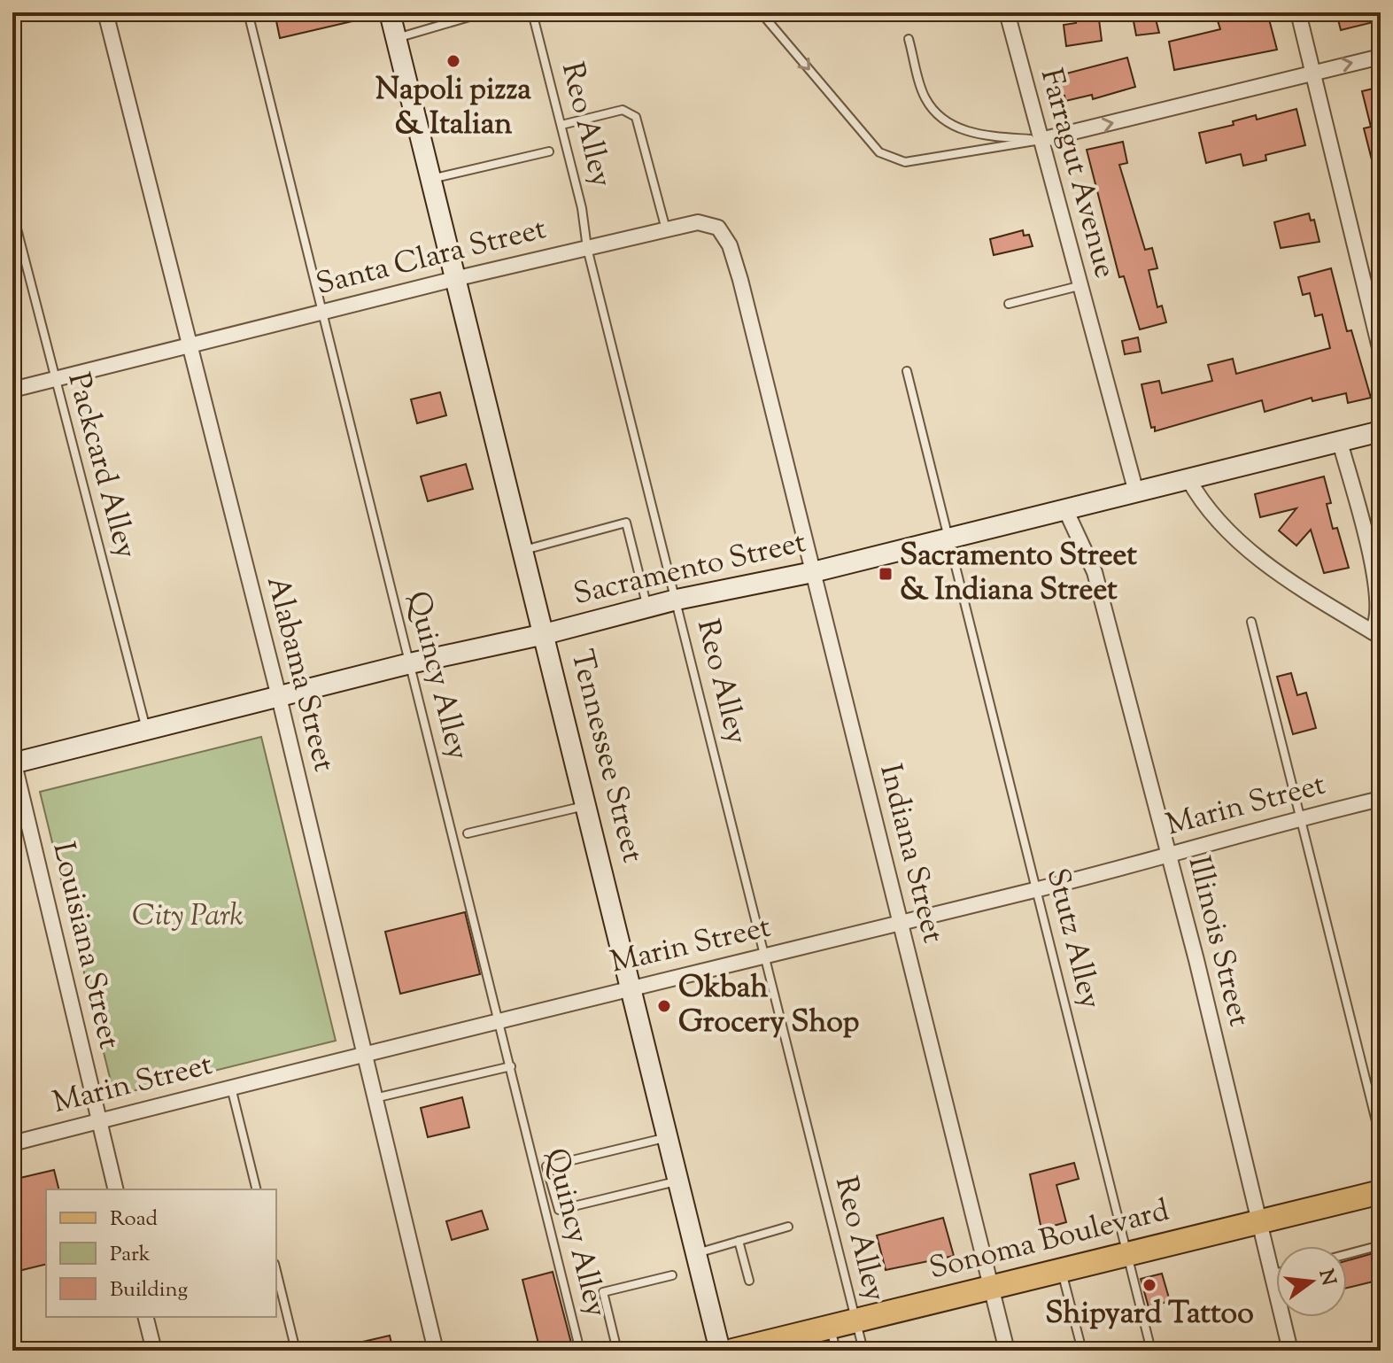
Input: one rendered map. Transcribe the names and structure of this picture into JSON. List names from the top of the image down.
{
  "streets": {
    "main road": ["Sacramento Street", "Tennessee Street", "Sonoma Boulevard"],
    "street": [
      "Farragut Avenue",
      "Santa Clara Street",
      "Alabama Street",
      "Marin Street",
      "Indiana Street",
      "Illinois Street",
      "Louisiana Street"
    ],
    "lane": [
      "Reo Alley",
      "Packcard Alley",
      "Quincy Alley",
      "Stutz Alley"
    ]
  },
  "crossings": [
    ["Reo Alley", "Santa Clara Street"],
    ["Reo Alley", "Sacramento Street"],
    ["Reo Alley", "Marin Street"],
    ["Reo Alley", "Sonoma Boulevard"],
    ["Farragut Avenue", "Sacramento Street"],
    ["Santa Clara Street", "Packcard Alley"],
    ["Santa Clara Street", "Alabama Street"],
    ["Santa Clara Street", "Quincy Alley"],
    ["Santa Clara Street", "Tennessee Street"],
    ["Santa Clara Street", "Indiana Street"],
    ["Packcard Alley", "Sacramento Street"],
    ["Sacramento Street", "Alabama Street"],
    ["Sacramento Street", "Quincy Alley"],
    ["Sacramento Street", "Tennessee Street"],
    ["Sacramento Street", "Indiana Street"],
    ["Sacramento Street", "Stutz Alley"],
    ["Sacramento Street", "Illinois Street"],
    ["Sacramento Street", "Louisiana Street"],
    ["Alabama Street", "Marin Street"],
    ["Quincy Alley", "Marin Street"],
    ["Tennessee Street", "Marin Street"],
    ["Marin Street", "Indiana Street"],
    ["Marin Street", "Stutz Alley"],
    ["Marin Street", "Illinois Street"],
    ["Marin Street", "Louisiana Street"],
    ["Indiana Street", "Sonoma Boulevard"],
    ["Stutz Alley", "Sonoma Boulevard"],
    ["Illinois Street", "Sonoma Boulevard"]
  ],
  "parks": ["City Park"],
  "places": {
    "other": ["Napoli pizza & Italian", "Okbah Grocery Shop", "Shipyard Tattoo"],
    "transit": ["Sacramento Street & Indiana Street"]
  },
  "legend": ["Road", "Park", "Building"],
  "north": "right"
}
